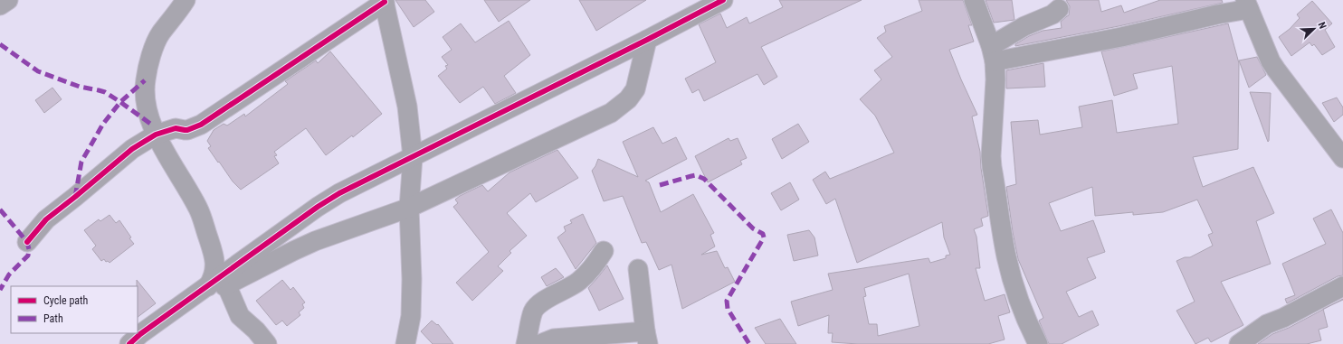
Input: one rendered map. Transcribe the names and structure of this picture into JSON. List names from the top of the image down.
{
  "legend": ["Cycle path", "Path"],
  "north": "top right"
}
